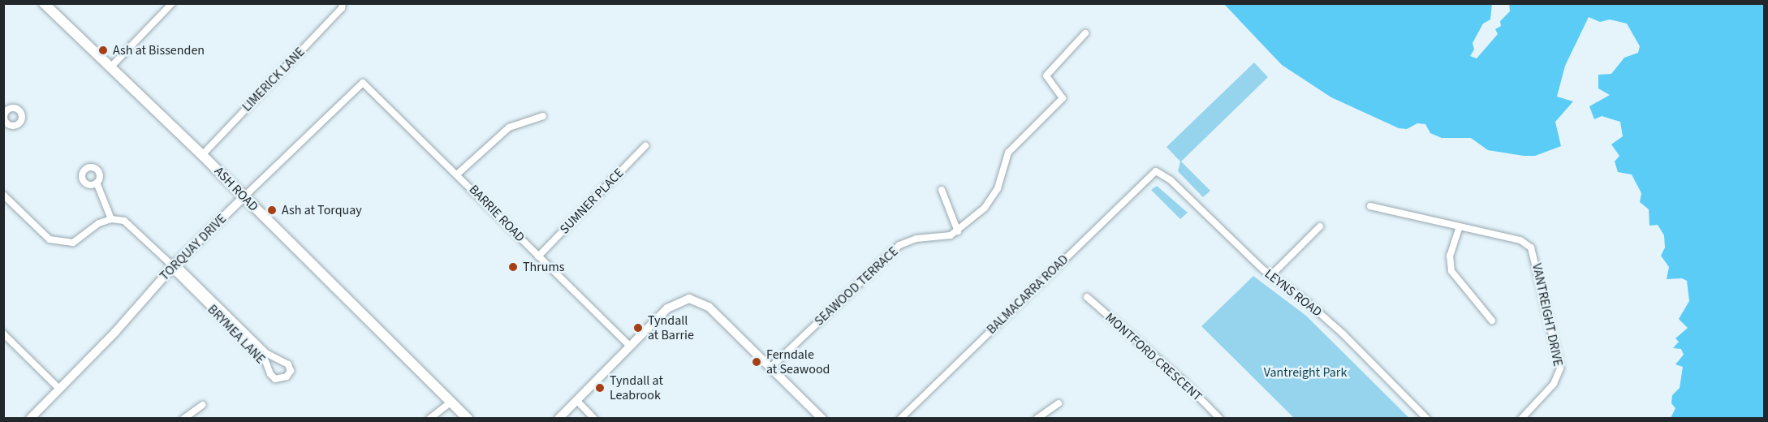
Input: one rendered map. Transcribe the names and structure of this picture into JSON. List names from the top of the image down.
{
  "streets": {
    "main road": ["ASH ROAD"],
    "street": [
      "LIMERICK LANE",
      "SUMNER PLACE",
      "BARRIE ROAD",
      "TORQUAY DRIVE",
      "SEAWOOD TERRACE",
      "LEYNS ROAD",
      "BALMACARRA ROAD",
      "VANTREIGHT DRIVE",
      "BRYMEA LANE",
      "MONTFORD CRESCENT"
    ]
  },
  "crossings": [
    ["LIMERICK LANE", "ASH ROAD"],
    ["ASH ROAD", "TORQUAY DRIVE"],
    ["SUMNER PLACE", "BARRIE ROAD"],
    ["BARRIE ROAD", "TORQUAY DRIVE"],
    ["TORQUAY DRIVE", "BRYMEA LANE"],
    ["LEYNS ROAD", "BALMACARRA ROAD"]
  ],
  "parks": ["Vantreight Park"],
  "places": [
    "Ash at Bissenden",
    "Ash at Torquay",
    "Thrums",
    "Tyndall at Barrie",
    "Ferndale at Seawood",
    "Tyndall at Leabrook"
  ]
}
